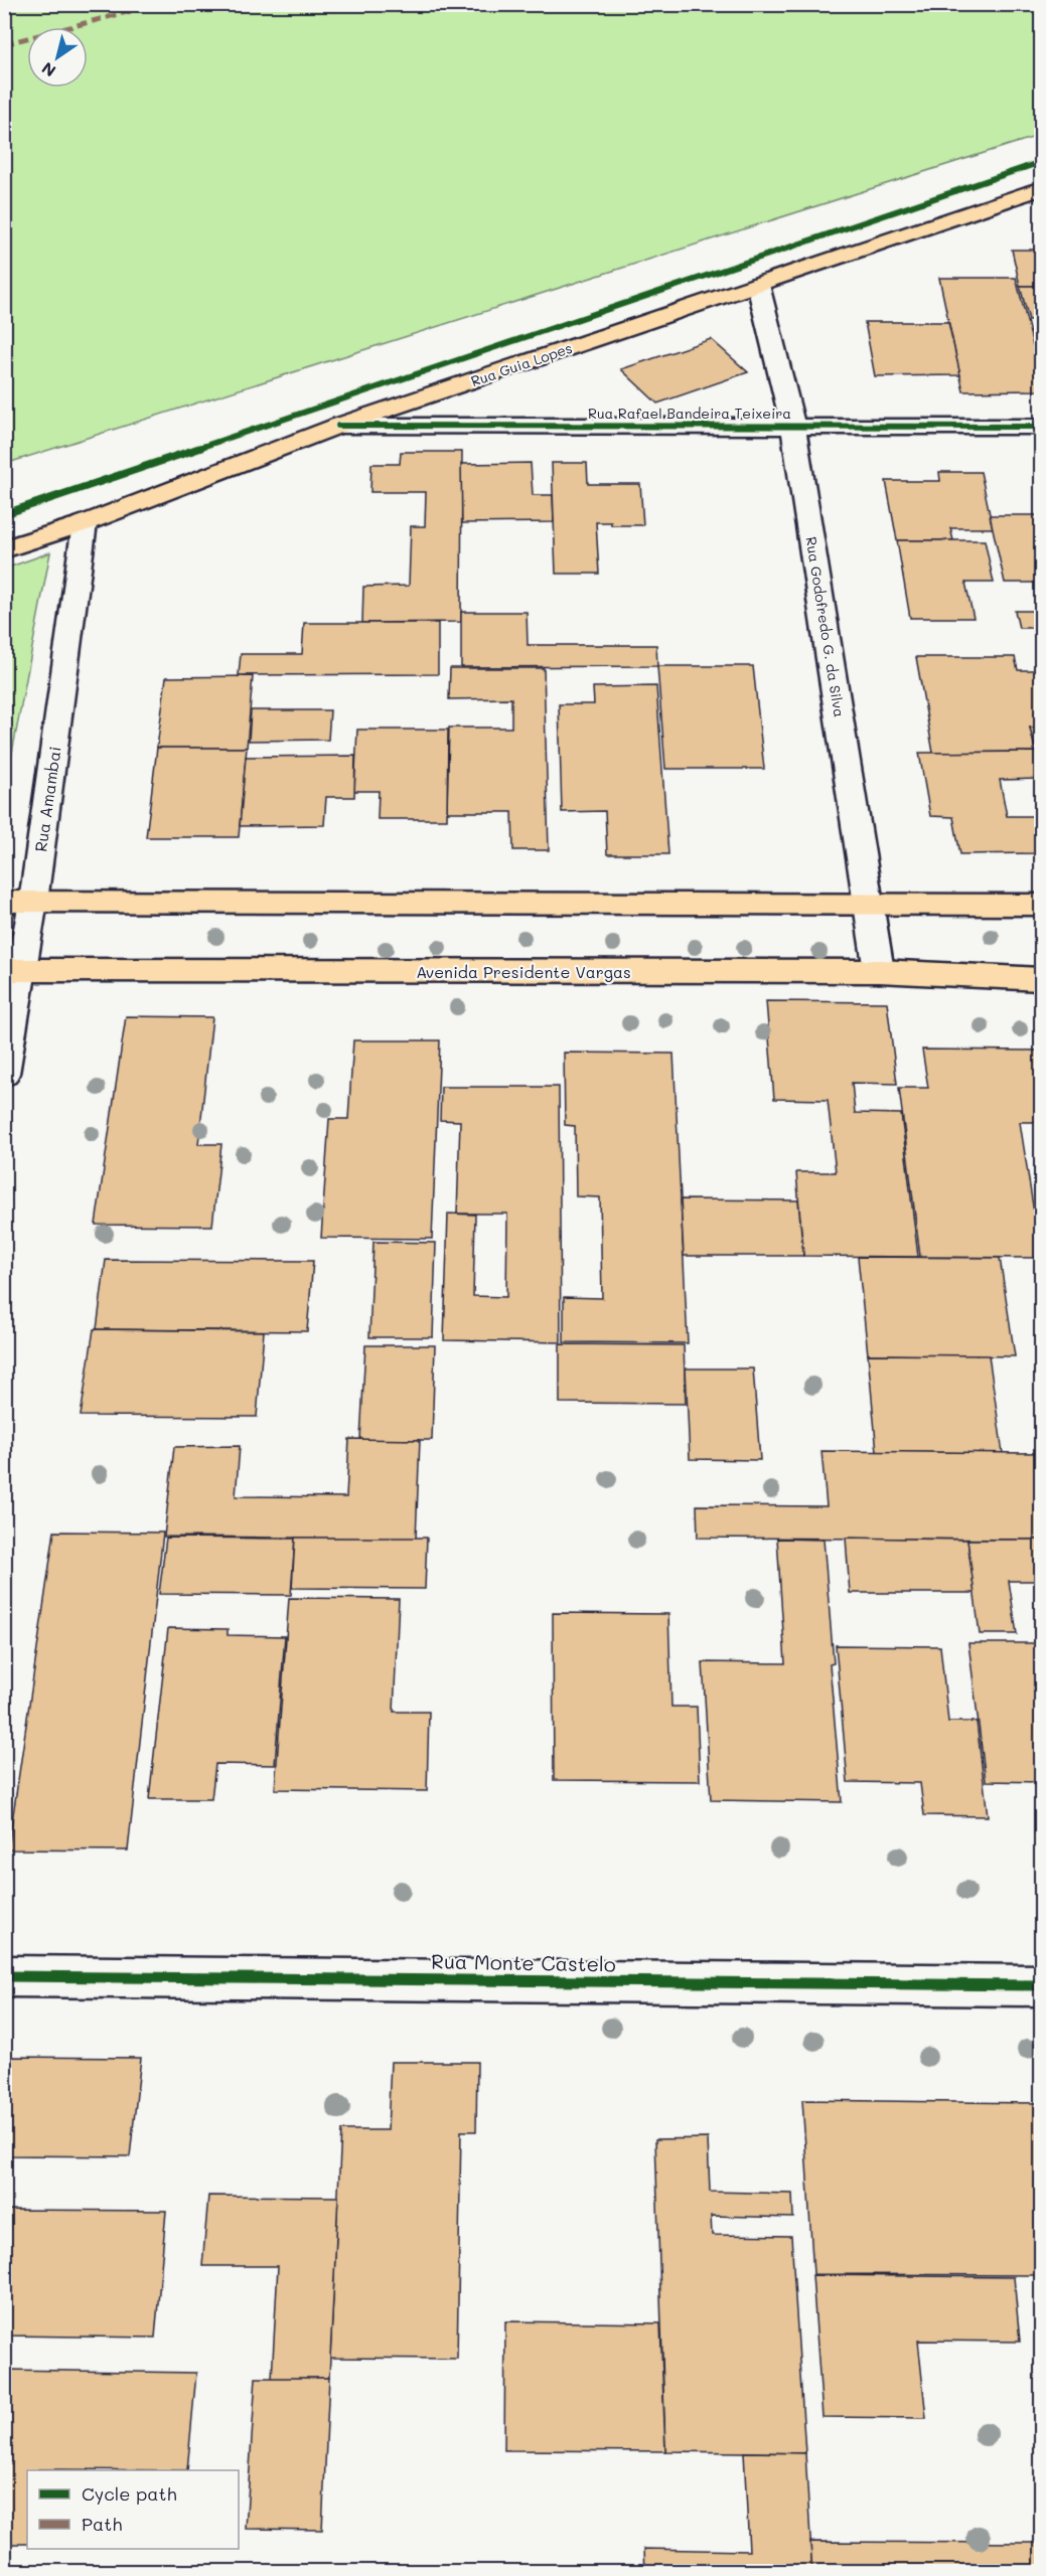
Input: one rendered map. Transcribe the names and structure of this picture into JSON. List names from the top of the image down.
{
  "streets": {
    "main road": ["Rua Guia Lopes", "Avenida Presidente Vargas"],
    "street": [
      "Rua Rafael Bandeira Teixeira",
      "Rua Godofredo G. da Silva",
      "Rua Amambai",
      "Rua Monte Castelo"
    ]
  },
  "crossings": [
    ["Rua Guia Lopes", "Rua Rafael Bandeira Teixeira"],
    ["Rua Guia Lopes", "Rua Godofredo G. da Silva"],
    ["Rua Guia Lopes", "Rua Amambai"],
    ["Rua Rafael Bandeira Teixeira", "Rua Godofredo G. da Silva"],
    ["Rua Godofredo G. da Silva", "Avenida Presidente Vargas"],
    ["Rua Amambai", "Avenida Presidente Vargas"]
  ],
  "legend": ["Cycle path", "Path"],
  "north": "bottom left"
}
